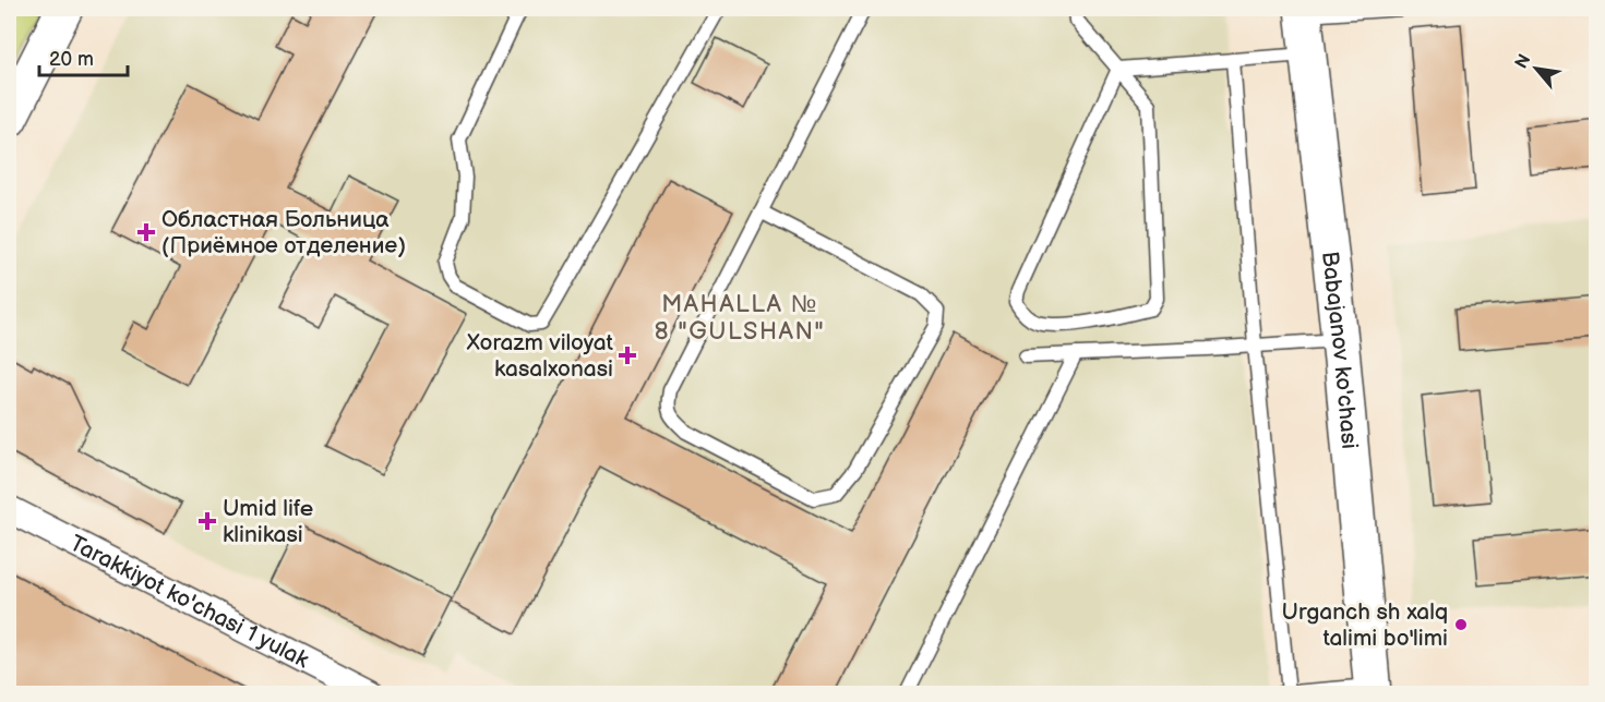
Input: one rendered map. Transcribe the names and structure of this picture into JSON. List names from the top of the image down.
{
  "streets": {
    "street": ["Babajanov ko'chasi", "Tarakkiyot ko'chasi 1 yulak"]
  },
  "districts": ["MAHALLA № 8 \"GULSHAN\""],
  "places": {
    "health": ["Областная Больница (Приёмное отделение)", "Xorazm viloyat kasalxonasi", "Umid life klinikasi"],
    "other": ["Urganch sh xalq talimi bo'limi"]
  },
  "scale_bar": "20 m",
  "north": "top left"
}
